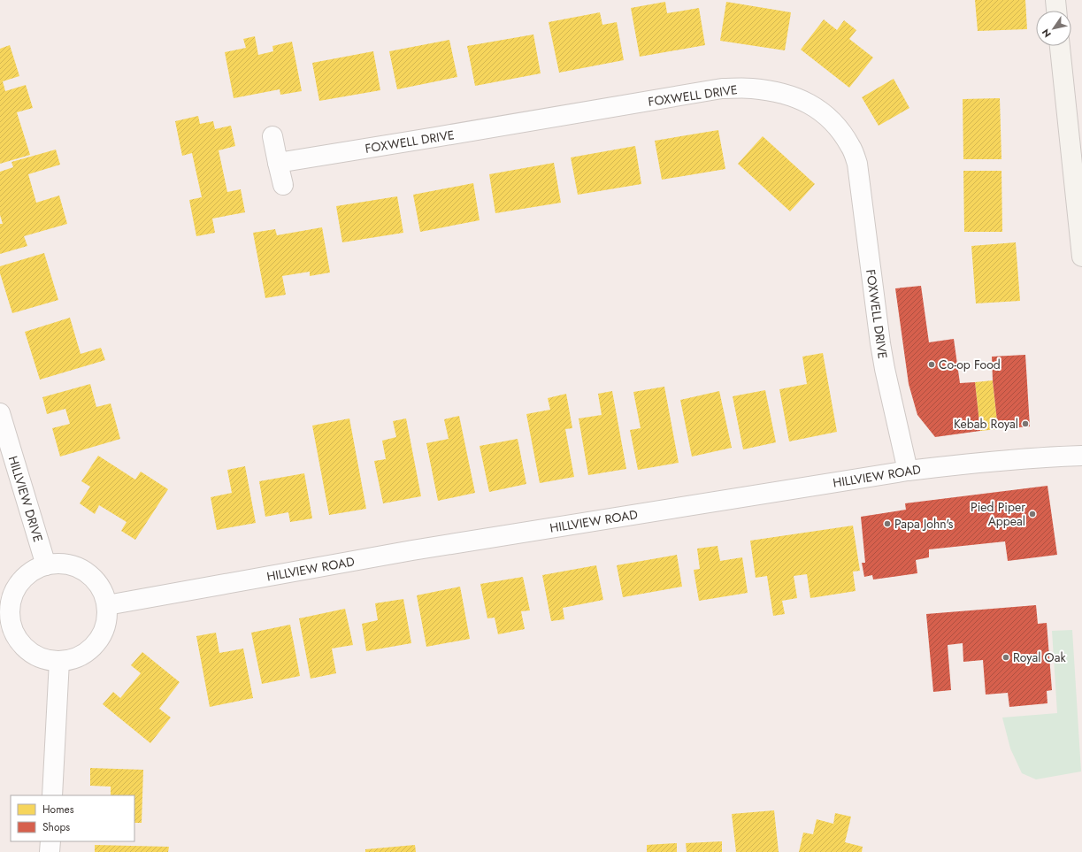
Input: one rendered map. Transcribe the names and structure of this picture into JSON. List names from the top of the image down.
{
  "streets": {
    "street": ["FOXWELL DRIVE", "HILLVIEW ROAD", "HILLVIEW DRIVE"]
  },
  "crossings": [
    ["FOXWELL DRIVE", "HILLVIEW ROAD"],
    ["HILLVIEW ROAD", "HILLVIEW DRIVE"]
  ],
  "places": [
    "Co-op Food",
    "Kebab Royal",
    "Pied Piper Appeal",
    "Papa John's",
    "Royal Oak"
  ],
  "legend": ["Homes", "Shops"],
  "north": "bottom left"
}
